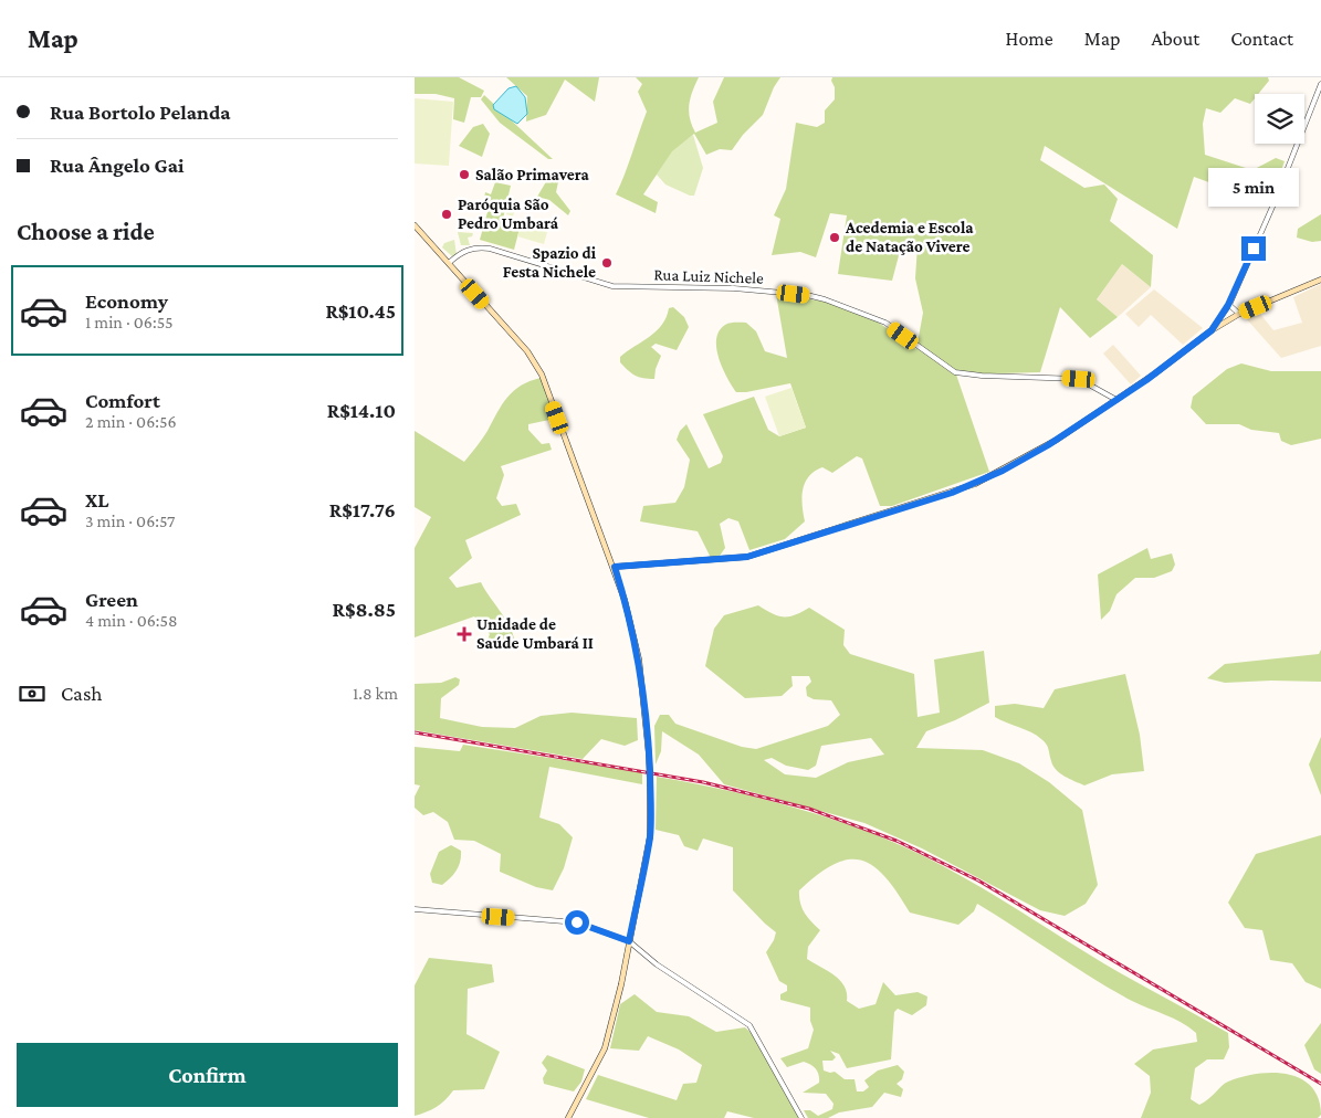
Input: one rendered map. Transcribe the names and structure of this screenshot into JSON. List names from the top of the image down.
{
  "streets": {
    "street": ["Rua Luiz Nichele"]
  },
  "places": {
    "other": [
      "Salão Primavera",
      "Paróquia São Pedro Umbará",
      "Acedemia e Escola de Natação Vivere",
      "Spazio di Festa Nichele"
    ],
    "health": ["Unidade de Saúde Umbará II"]
  },
  "page": {
    "header": "Map",
    "nav": [
      "Home",
      "Map",
      "About",
      "Contact"
    ],
    "banner": ["Rua Bortolo Pelanda", "Rua Ângelo Gai"],
    "bubble": "5 min",
    "heading": "Choose a ride",
    "list": [
      {
        "name": "Economy",
        "note": "1 min · 06:55",
        "value": "R$10.45"
      },
      {
        "name": "Comfort",
        "note": "2 min · 06:56",
        "value": "R$14.10"
      },
      {
        "name": "XL",
        "note": "3 min · 06:57",
        "value": "R$17.76"
      },
      {
        "name": "Green",
        "note": "4 min · 06:58",
        "value": "R$8.85"
      }
    ],
    "pay": ["Cash", "1.8 km"],
    "buttons": "Confirm"
  }
}
